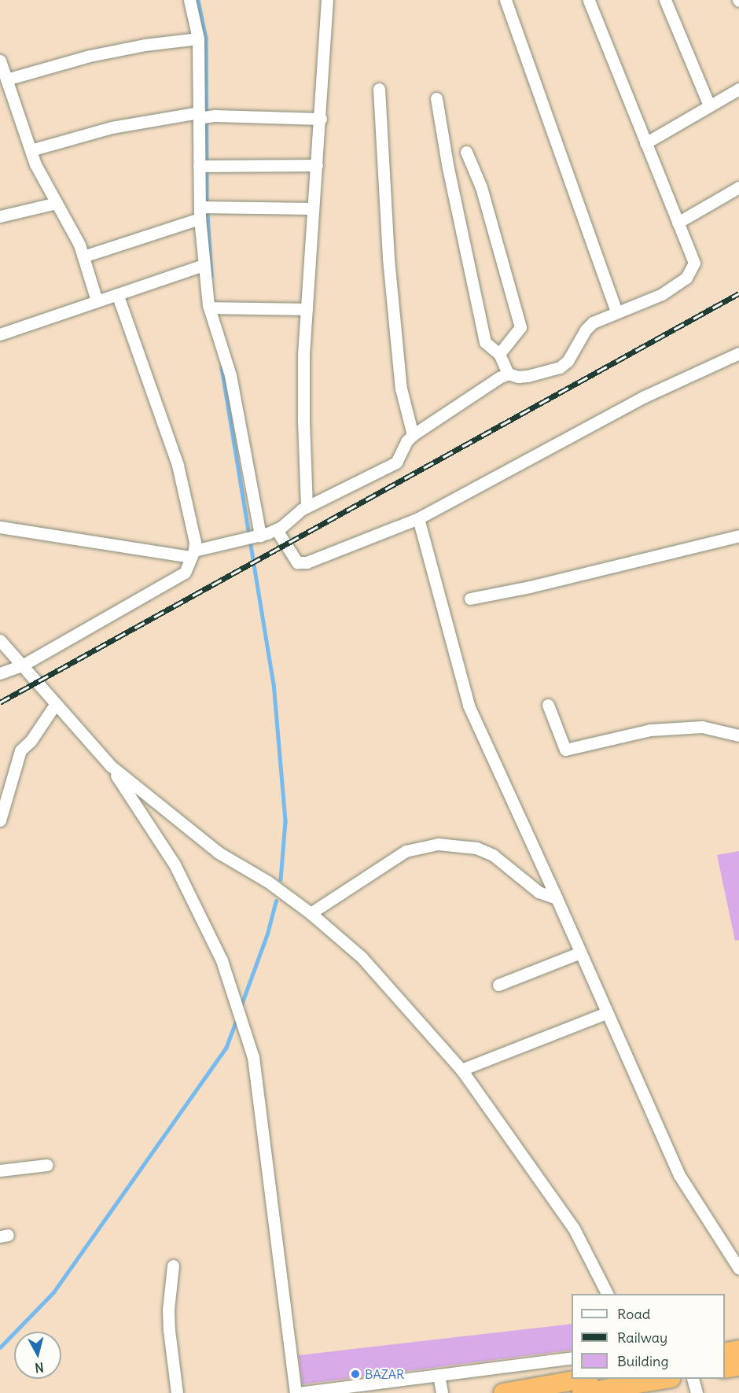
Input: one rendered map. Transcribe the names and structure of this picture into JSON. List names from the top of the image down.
{
  "places": ["BAZAR"],
  "legend": ["Road", "Railway", "Building"],
  "north": "bottom"
}
